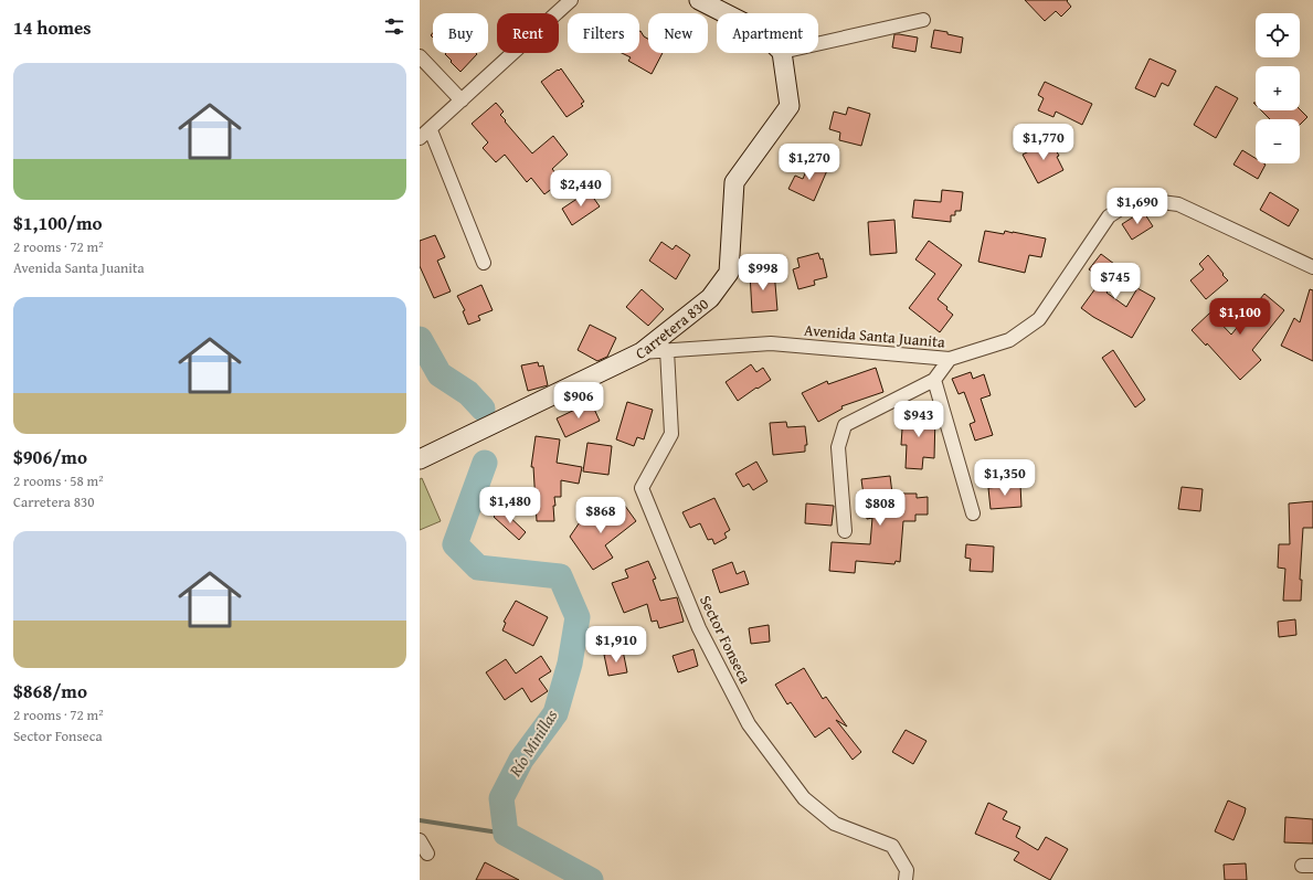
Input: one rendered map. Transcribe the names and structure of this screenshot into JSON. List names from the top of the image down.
{
  "streets": {
    "street": ["Carretera 830", "Avenida Santa Juanita", "Sector Fonseca"]
  },
  "crossings": [
    ["Carretera 830", "Avenida Santa Juanita"],
    ["Avenida Santa Juanita", "Sector Fonseca"]
  ],
  "water": ["Río Minillas"],
  "page": {
    "heading": "14 homes",
    "map_buttons": ["+", "−"],
    "chip": [
      "Buy",
      "Rent",
      "Filters",
      "New",
      "Apartment"
    ],
    "list": [
      {
        "name": "$1,100/mo",
        "note": "2 rooms · 72 m² · Avenida Santa Juanita"
      },
      {
        "name": "$906/mo",
        "note": "2 rooms · 58 m² · Carretera 830"
      },
      {
        "name": "$868/mo",
        "note": "2 rooms · 72 m² · Sector Fonseca"
      }
    ],
    "price": [
      "$1,770",
      "$1,270",
      "$2,440",
      "$1,690",
      "$998",
      "$745",
      "$1,100",
      "$906",
      "$943",
      "$1,350",
      "$1,480",
      "$808",
      "$868",
      "$1,910"
    ]
  }
}
